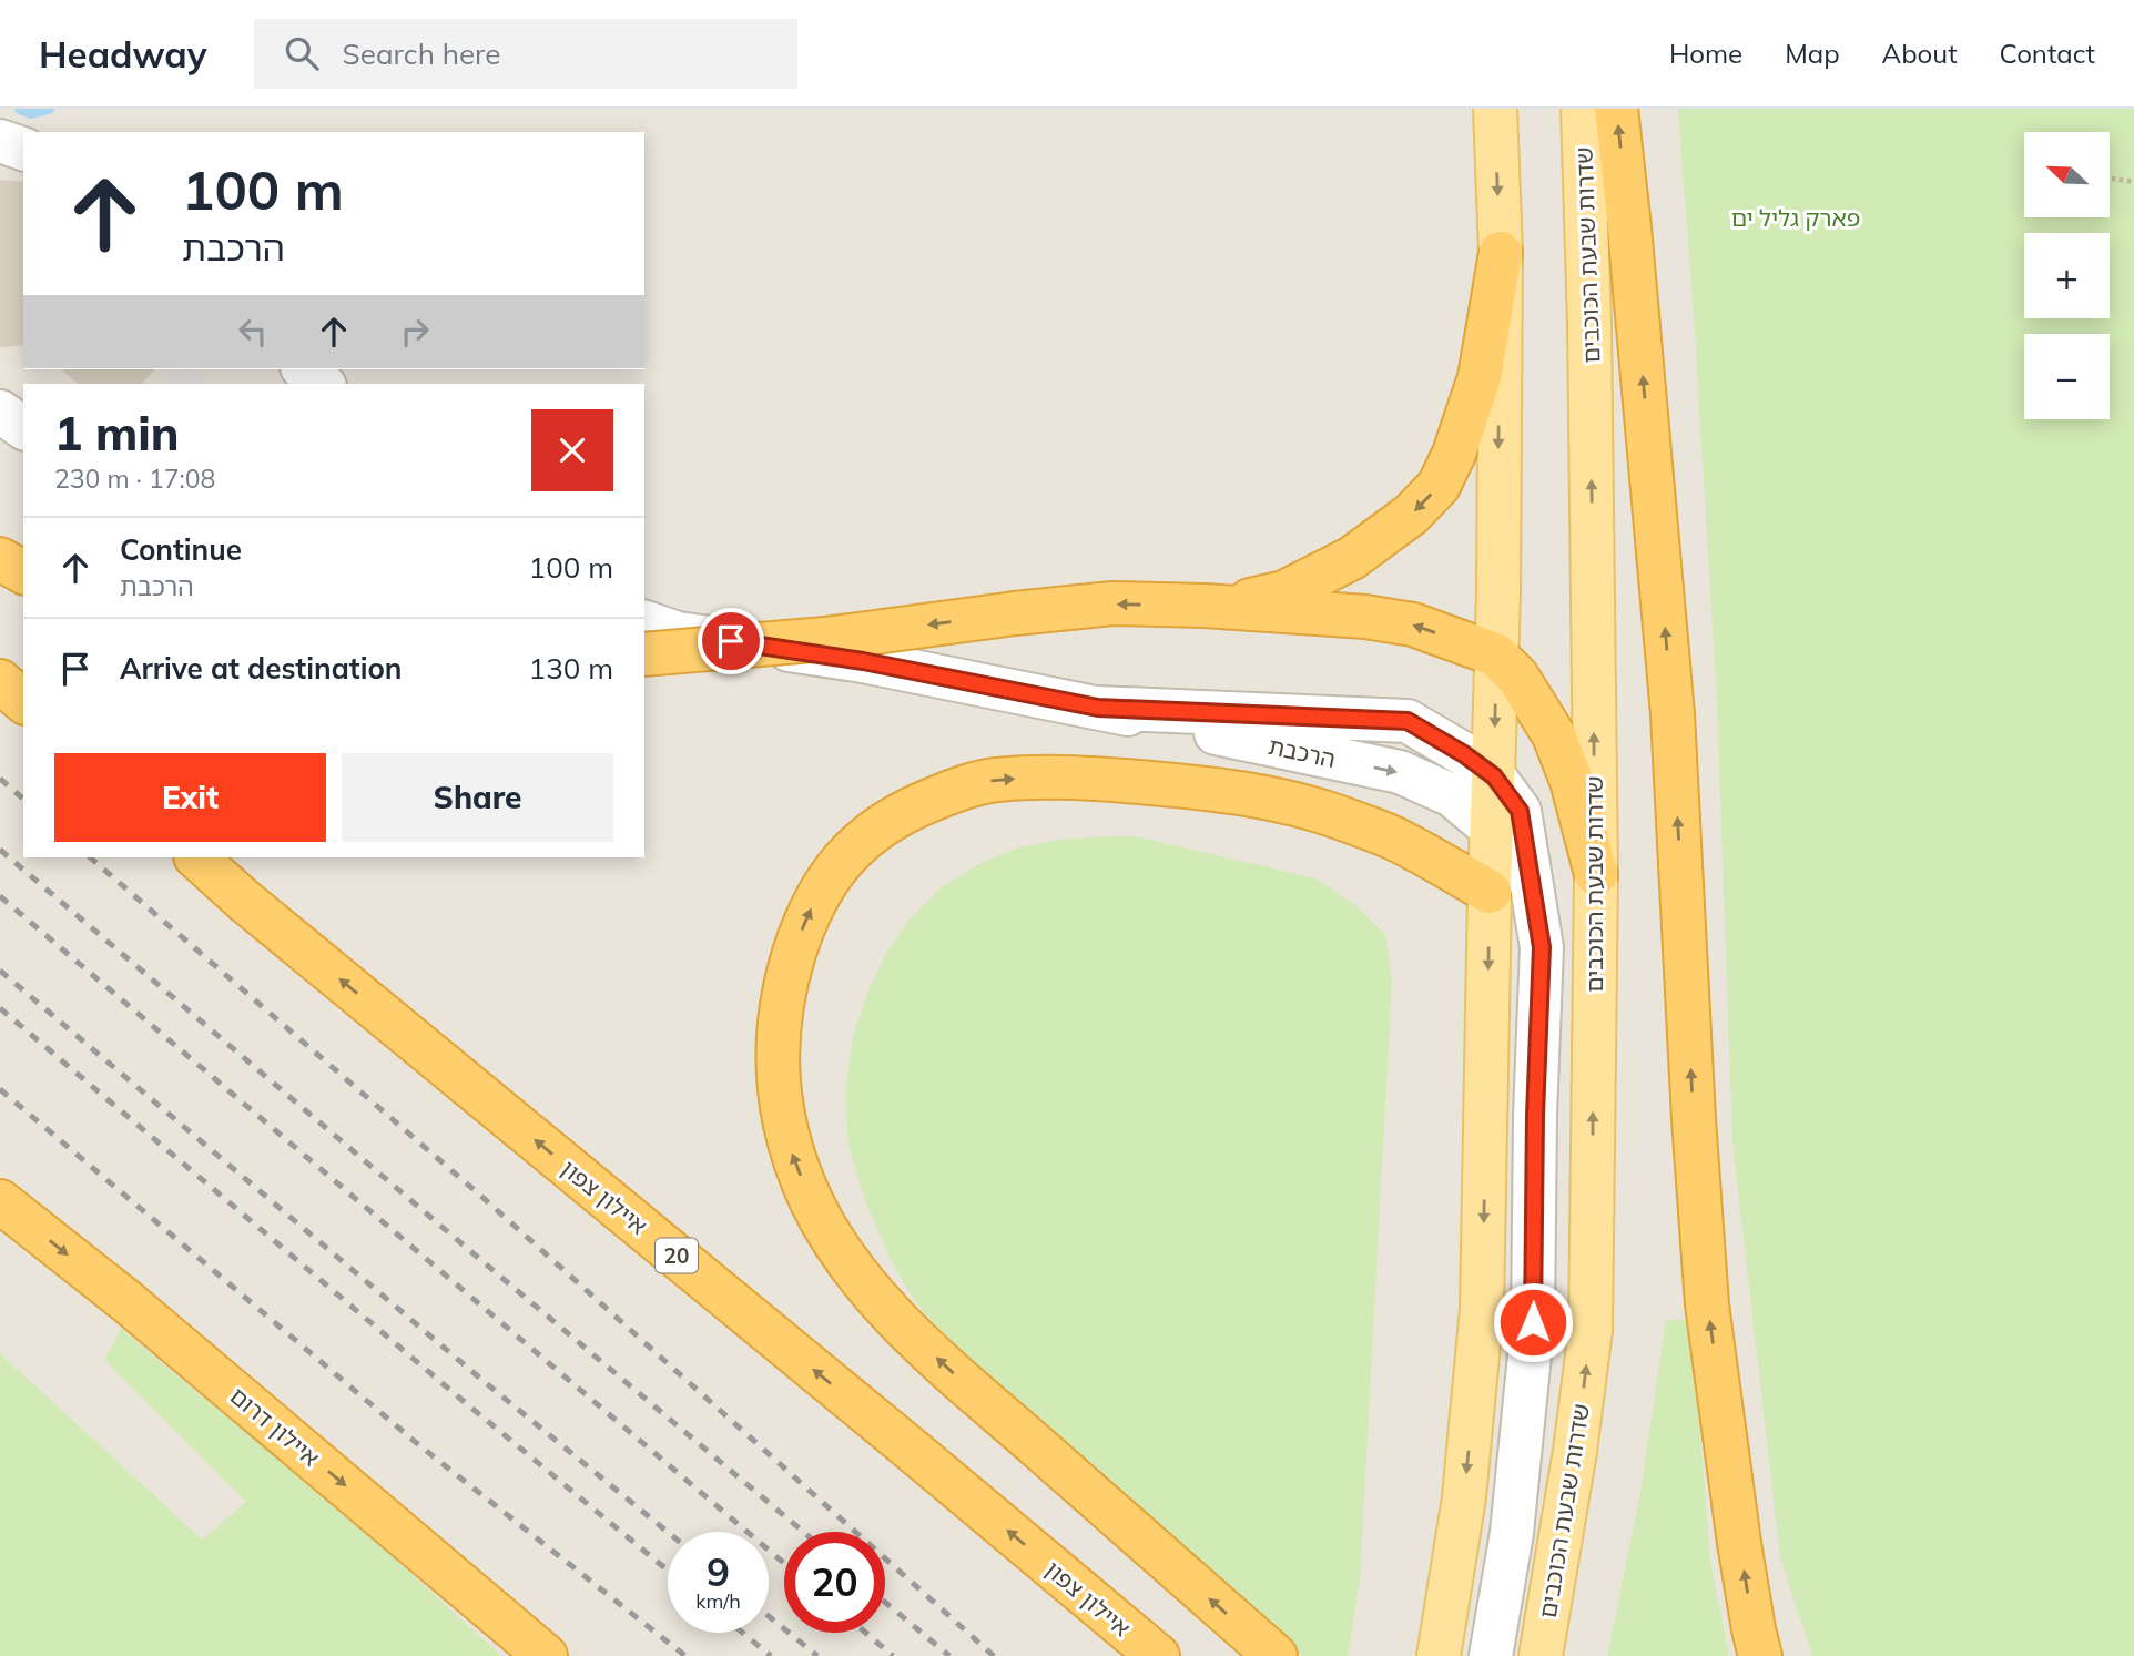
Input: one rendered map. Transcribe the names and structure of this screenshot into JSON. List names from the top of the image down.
{
  "streets": {
    "highway": ["איילון צפון", "20", "איילון דרום"],
    "main road": ["שדרות שבעת הכוכבים"],
    "lane": ["הרכבת"]
  },
  "crossings": [
    ["שדרות שבעת הכוכבים", "הרכבת"]
  ],
  "one_way": ["איילון צפון", "איילון דרום"],
  "parks": ["פארק גליל ים"],
  "north": "top left",
  "page": {
    "header": "Headway",
    "search": "Search here",
    "nav": [
      "Home",
      "Map",
      "About",
      "Contact"
    ],
    "map_buttons": ["+", "−"],
    "turn": ["100 m", "הרכבת"],
    "heading": ["1 min", "230 m · 17:08"],
    "list": [
      {
        "name": "Continue",
        "note": "הרכבת",
        "value": "100 m"
      },
      {
        "name": "Arrive at destination",
        "value": "130 m"
      }
    ],
    "buttons": ["Exit", "Share"],
    "speed": "9 km/h",
    "limit": "20"
  }
}
